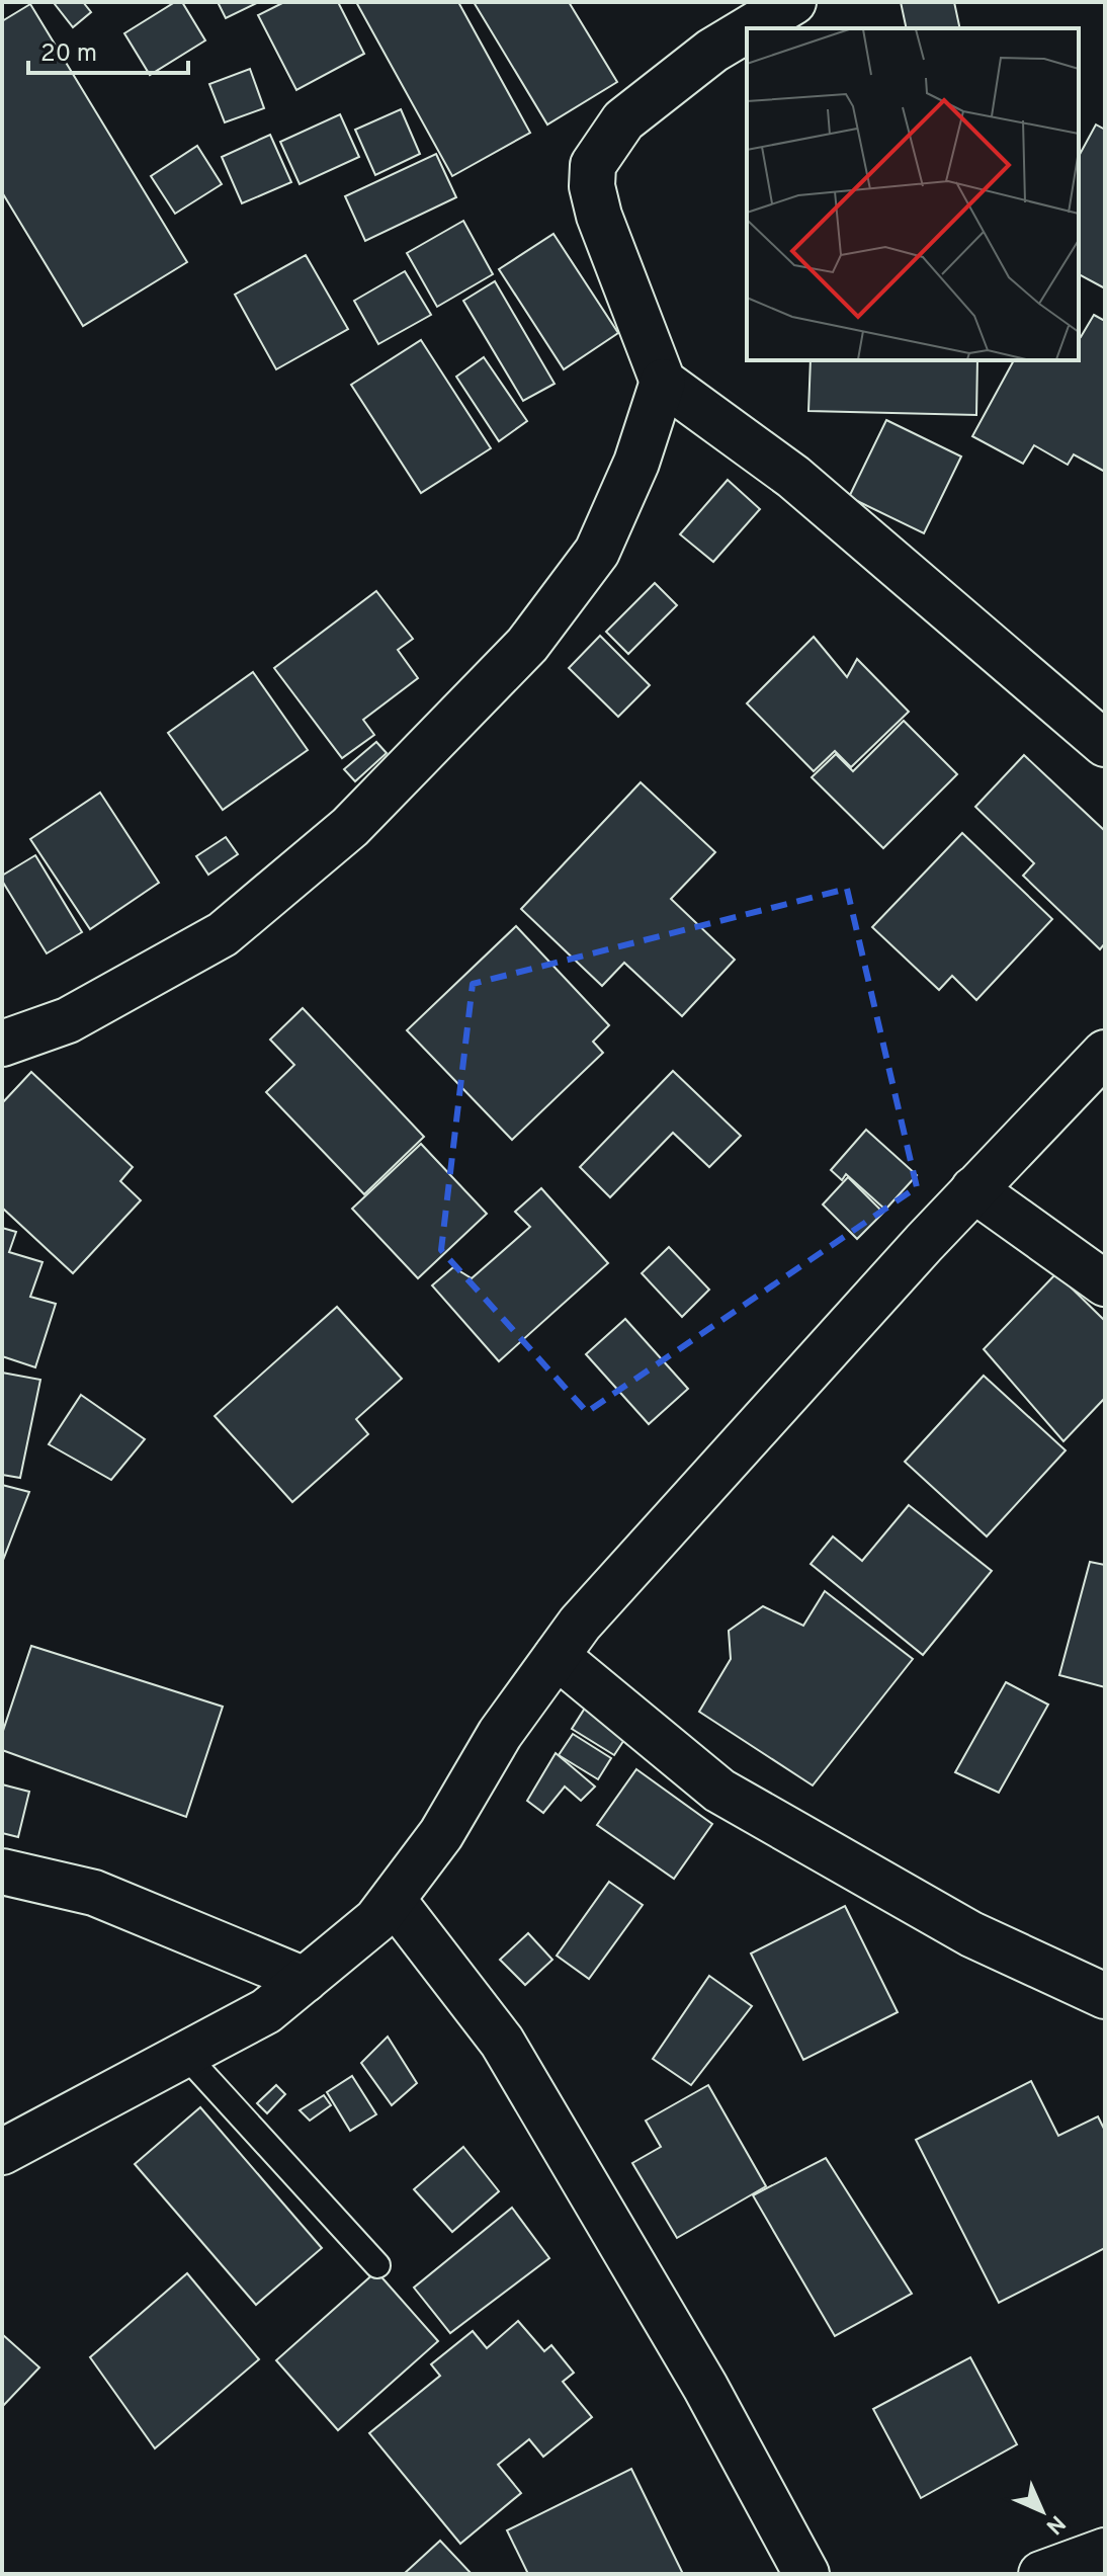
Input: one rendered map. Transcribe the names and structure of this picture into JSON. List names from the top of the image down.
{
  "scale_bar": "20 m",
  "north": "bottom right"
}
